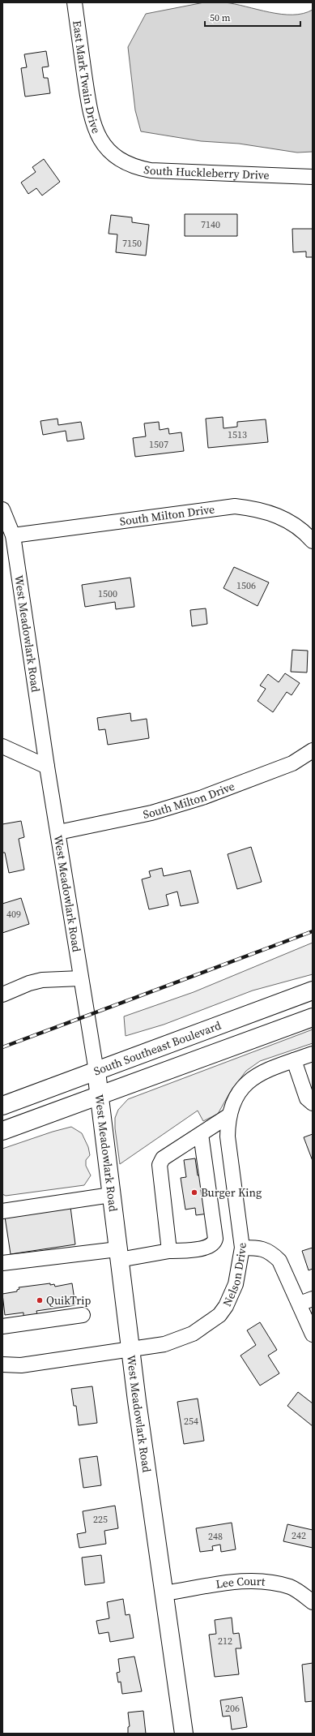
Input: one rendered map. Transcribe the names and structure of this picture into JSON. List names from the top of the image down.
{
  "streets": {
    "main road": ["West Meadowlark Road", "South Southeast Boulevard"],
    "street": [
      "East Mark Twain Drive",
      "South Huckleberry Drive",
      "South Milton Drive",
      "Nelson Drive",
      "Lee Court"
    ]
  },
  "crossings": [
    ["East Mark Twain Drive", "South Huckleberry Drive"],
    ["South Milton Drive", "West Meadowlark Road"],
    ["West Meadowlark Road", "South Southeast Boulevard"],
    ["West Meadowlark Road", "Nelson Drive"],
    ["West Meadowlark Road", "Lee Court"]
  ],
  "places": ["Burger King", "QuikTrip"],
  "house_numbers": [
    "7140",
    "7150",
    "1513",
    "1507",
    "1506",
    "1500",
    "409",
    "254",
    "225",
    "242",
    "248",
    "212",
    "206"
  ],
  "scale_bar": "50 m"
}
